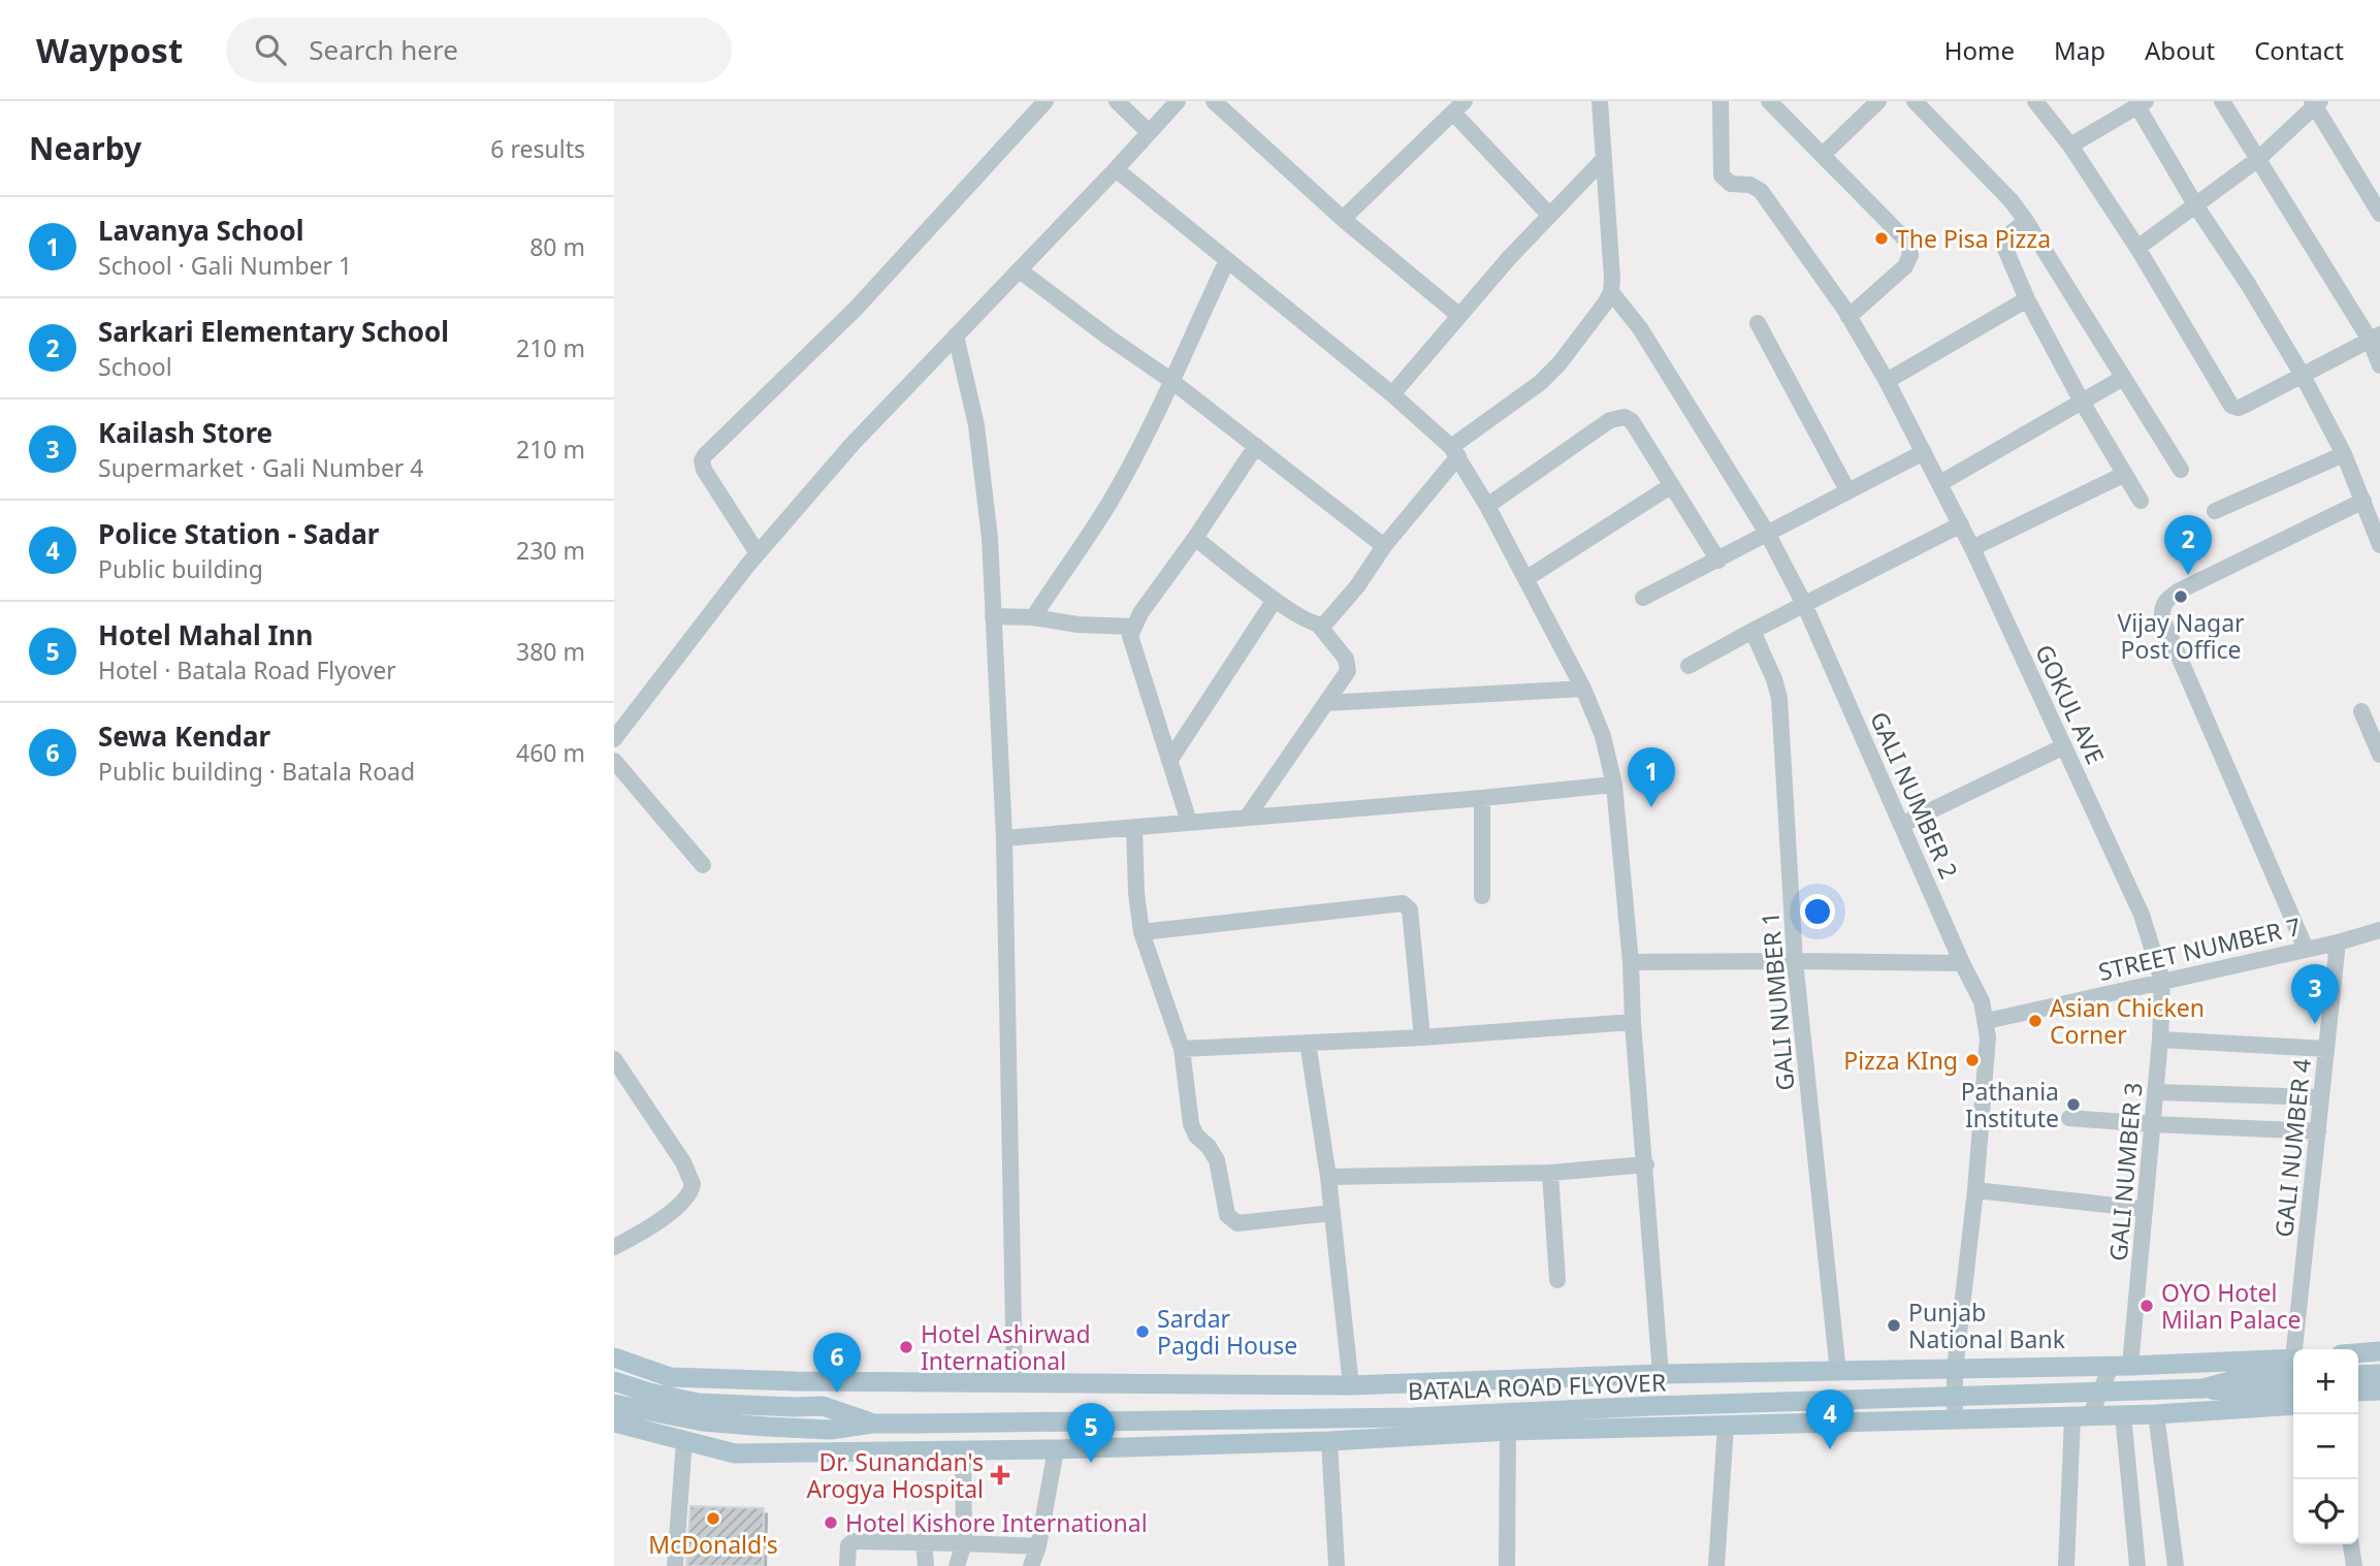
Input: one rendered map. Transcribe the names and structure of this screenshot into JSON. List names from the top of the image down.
{
  "streets": {
    "main road": ["BATALA ROAD FLYOVER"],
    "street": [
      "GOKUL AVE",
      "GALI NUMBER 2",
      "STREET NUMBER 7",
      "GALI NUMBER 1",
      "GALI NUMBER 4",
      "GALI NUMBER 3"
    ]
  },
  "crossings": [
    ["GOKUL AVE", "STREET NUMBER 7"],
    ["GOKUL AVE", "GALI NUMBER 3"],
    ["GALI NUMBER 2", "STREET NUMBER 7"],
    ["STREET NUMBER 7", "GALI NUMBER 4"],
    ["STREET NUMBER 7", "GALI NUMBER 3"]
  ],
  "places": {
    "other": [
      "The Pisa Pizza",
      "Vijay Nagar Post Office",
      "Asian Chicken Corner",
      "Pizza KIng",
      "Pathania Institute",
      "OYO Hotel Milan Palace",
      "Punjab National Bank",
      "Sardar Pagdi House",
      "Hotel Ashirwad International",
      "McDonald's",
      "Hotel Kishore International"
    ],
    "health": ["Dr. Sunandan's Arogya Hospital"]
  },
  "page": {
    "header": "Waypost",
    "search": "Search here",
    "nav": [
      "Home",
      "Map",
      "About",
      "Contact"
    ],
    "heading": ["Nearby", "6 results"],
    "list": [
      {
        "mark": "1",
        "name": "Lavanya School",
        "note": "School · Gali Number 1",
        "value": "80 m"
      },
      {
        "mark": "2",
        "name": "Sarkari Elementary School",
        "note": "School",
        "value": "210 m"
      },
      {
        "mark": "3",
        "name": "Kailash Store",
        "note": "Supermarket · Gali Number 4",
        "value": "210 m"
      },
      {
        "mark": "4",
        "name": "Police Station - Sadar",
        "note": "Public building",
        "value": "230 m"
      },
      {
        "mark": "5",
        "name": "Hotel Mahal Inn",
        "note": "Hotel · Batala Road Flyover",
        "value": "380 m"
      },
      {
        "mark": "6",
        "name": "Sewa Kendar",
        "note": "Public building · Batala Road",
        "value": "460 m"
      }
    ],
    "pins": [
      "2",
      "1",
      "3",
      "6",
      "4",
      "5"
    ],
    "map_buttons": ["+", "−"]
  }
}
